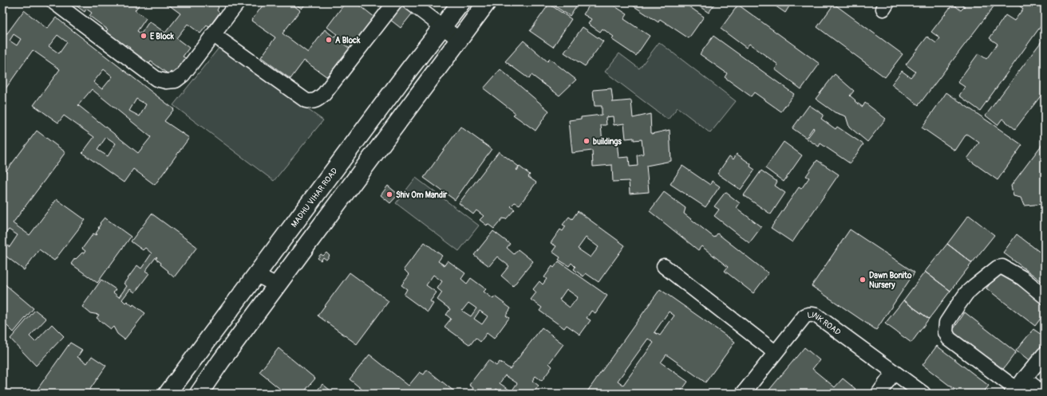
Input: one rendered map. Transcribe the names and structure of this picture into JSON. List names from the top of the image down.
{
  "streets": {
    "street": ["MADHU VIHAR ROAD", "LINK ROAD"]
  },
  "places": [
    "E Block",
    "A Block",
    "buildings",
    "Shiv Om Mandir",
    "Dawn Bonito Nursery"
  ]
}
